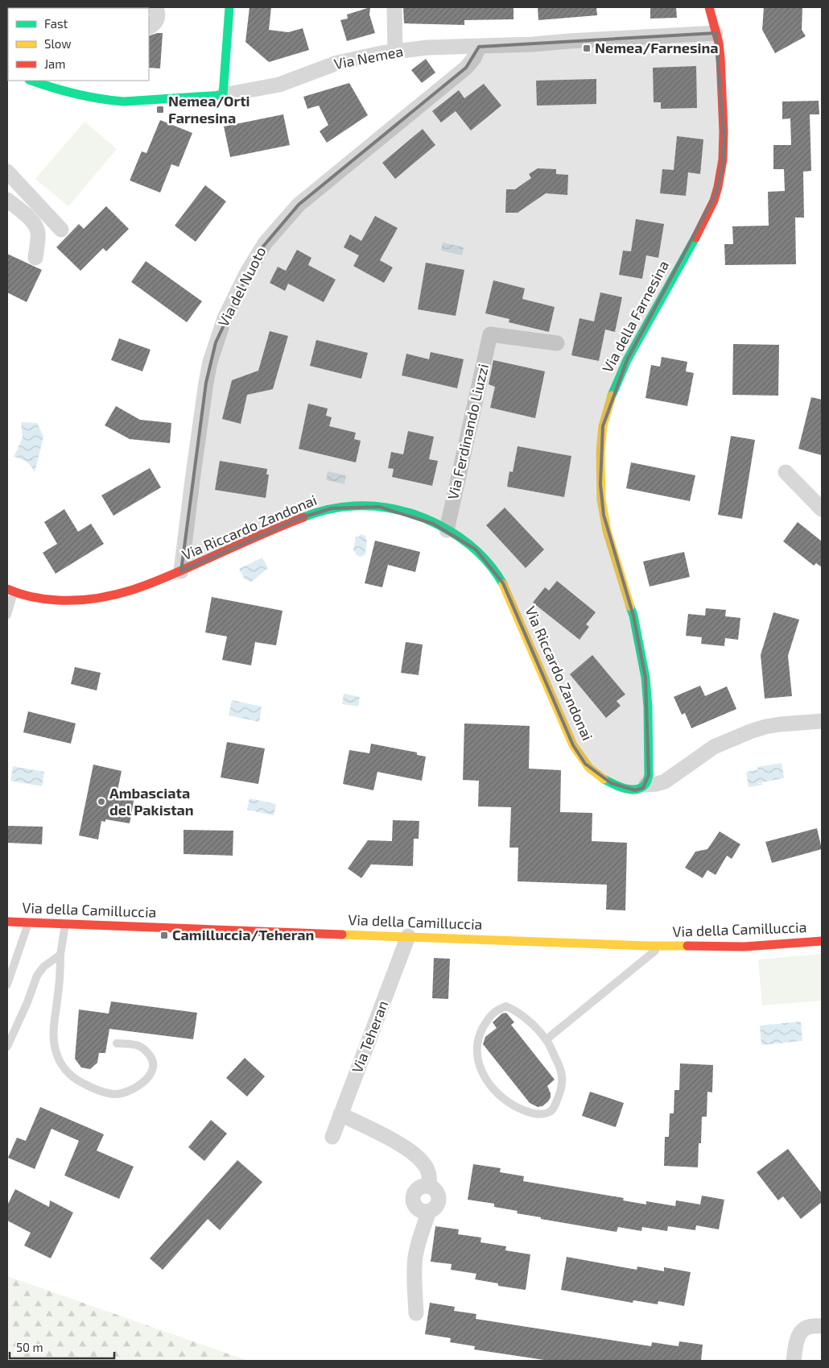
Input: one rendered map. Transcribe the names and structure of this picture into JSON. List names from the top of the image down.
{
  "streets": {
    "street": [
      "Via Nemea",
      "Via del Nuoto",
      "Via della Farnesina",
      "Via Ferdinando Liuzzi",
      "Via Riccardo Zandonai",
      "Via della Camilluccia",
      "Via Teheran"
    ]
  },
  "crossings": [
    ["Via Nemea", "Via del Nuoto"],
    ["Via Nemea", "Via della Farnesina"],
    ["Via del Nuoto", "Via Riccardo Zandonai"],
    ["Via della Farnesina", "Via Riccardo Zandonai"],
    ["Via Ferdinando Liuzzi", "Via Riccardo Zandonai"],
    ["Via della Camilluccia", "Via Teheran"]
  ],
  "places": {
    "transit": ["Nemea/Farnesina", "Nemea/Orti Farnesina", "Camilluccia/Teheran"],
    "other": ["Ambasciata del Pakistan"]
  },
  "legend": ["Fast", "Slow", "Jam"],
  "scale_bar": "50 m"
}
